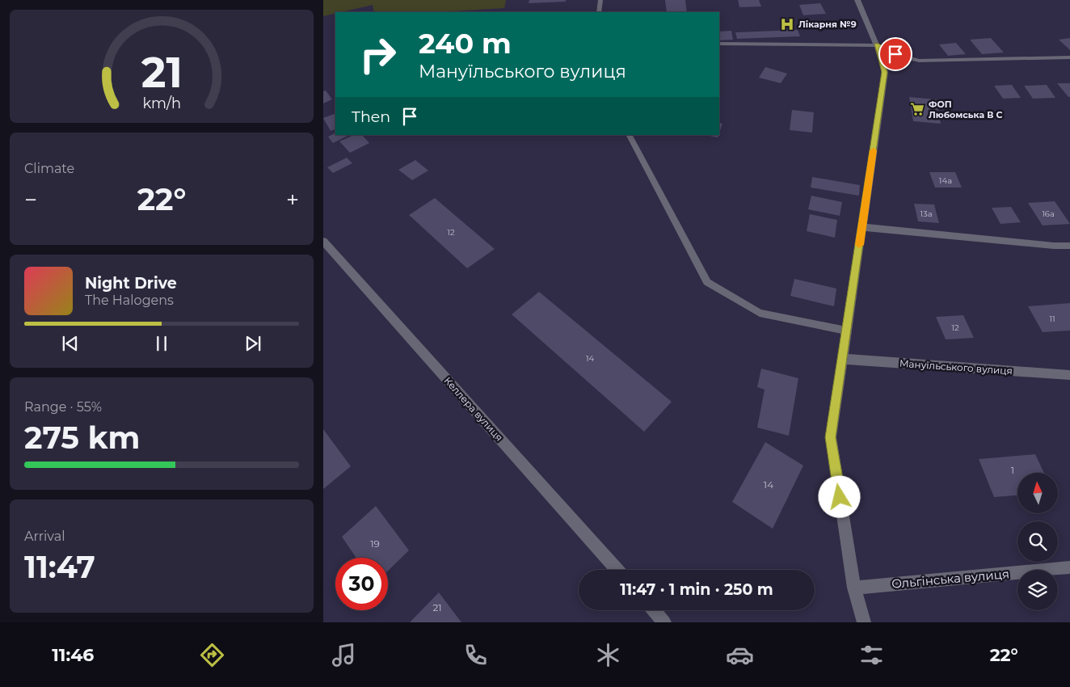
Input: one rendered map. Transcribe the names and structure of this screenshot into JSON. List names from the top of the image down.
{
  "streets": {
    "street": ["Мануїльського вулиця", "Келлера вулиця", "Ольгінська вулиця"]
  },
  "places": {
    "hospital": ["Лікарня №9"],
    "supermarket": ["ФОП Любомська В С"]
  },
  "house_numbers": [
    "14а",
    "13а",
    "16а",
    "12",
    "11",
    "12",
    "14",
    "1",
    "14",
    "19",
    "21"
  ],
  "north": "top",
  "page": {
    "turn": ["240 m", "Мануїльського вулиця"],
    "then": "Then",
    "tile": [
      "Climate",
      ["Range · 55%", "275 km"],
      ["Arrival", "11:47"]
    ],
    "heat": ["−", "22°", "+"],
    "song": ["Night Drive", "The Halogens"],
    "limit": "30",
    "trip": "11:47 · 1 min · 250 m",
    "tabs": ["11:46", "22°"],
    "gauge": ["21", "km/h"]
  }
}
